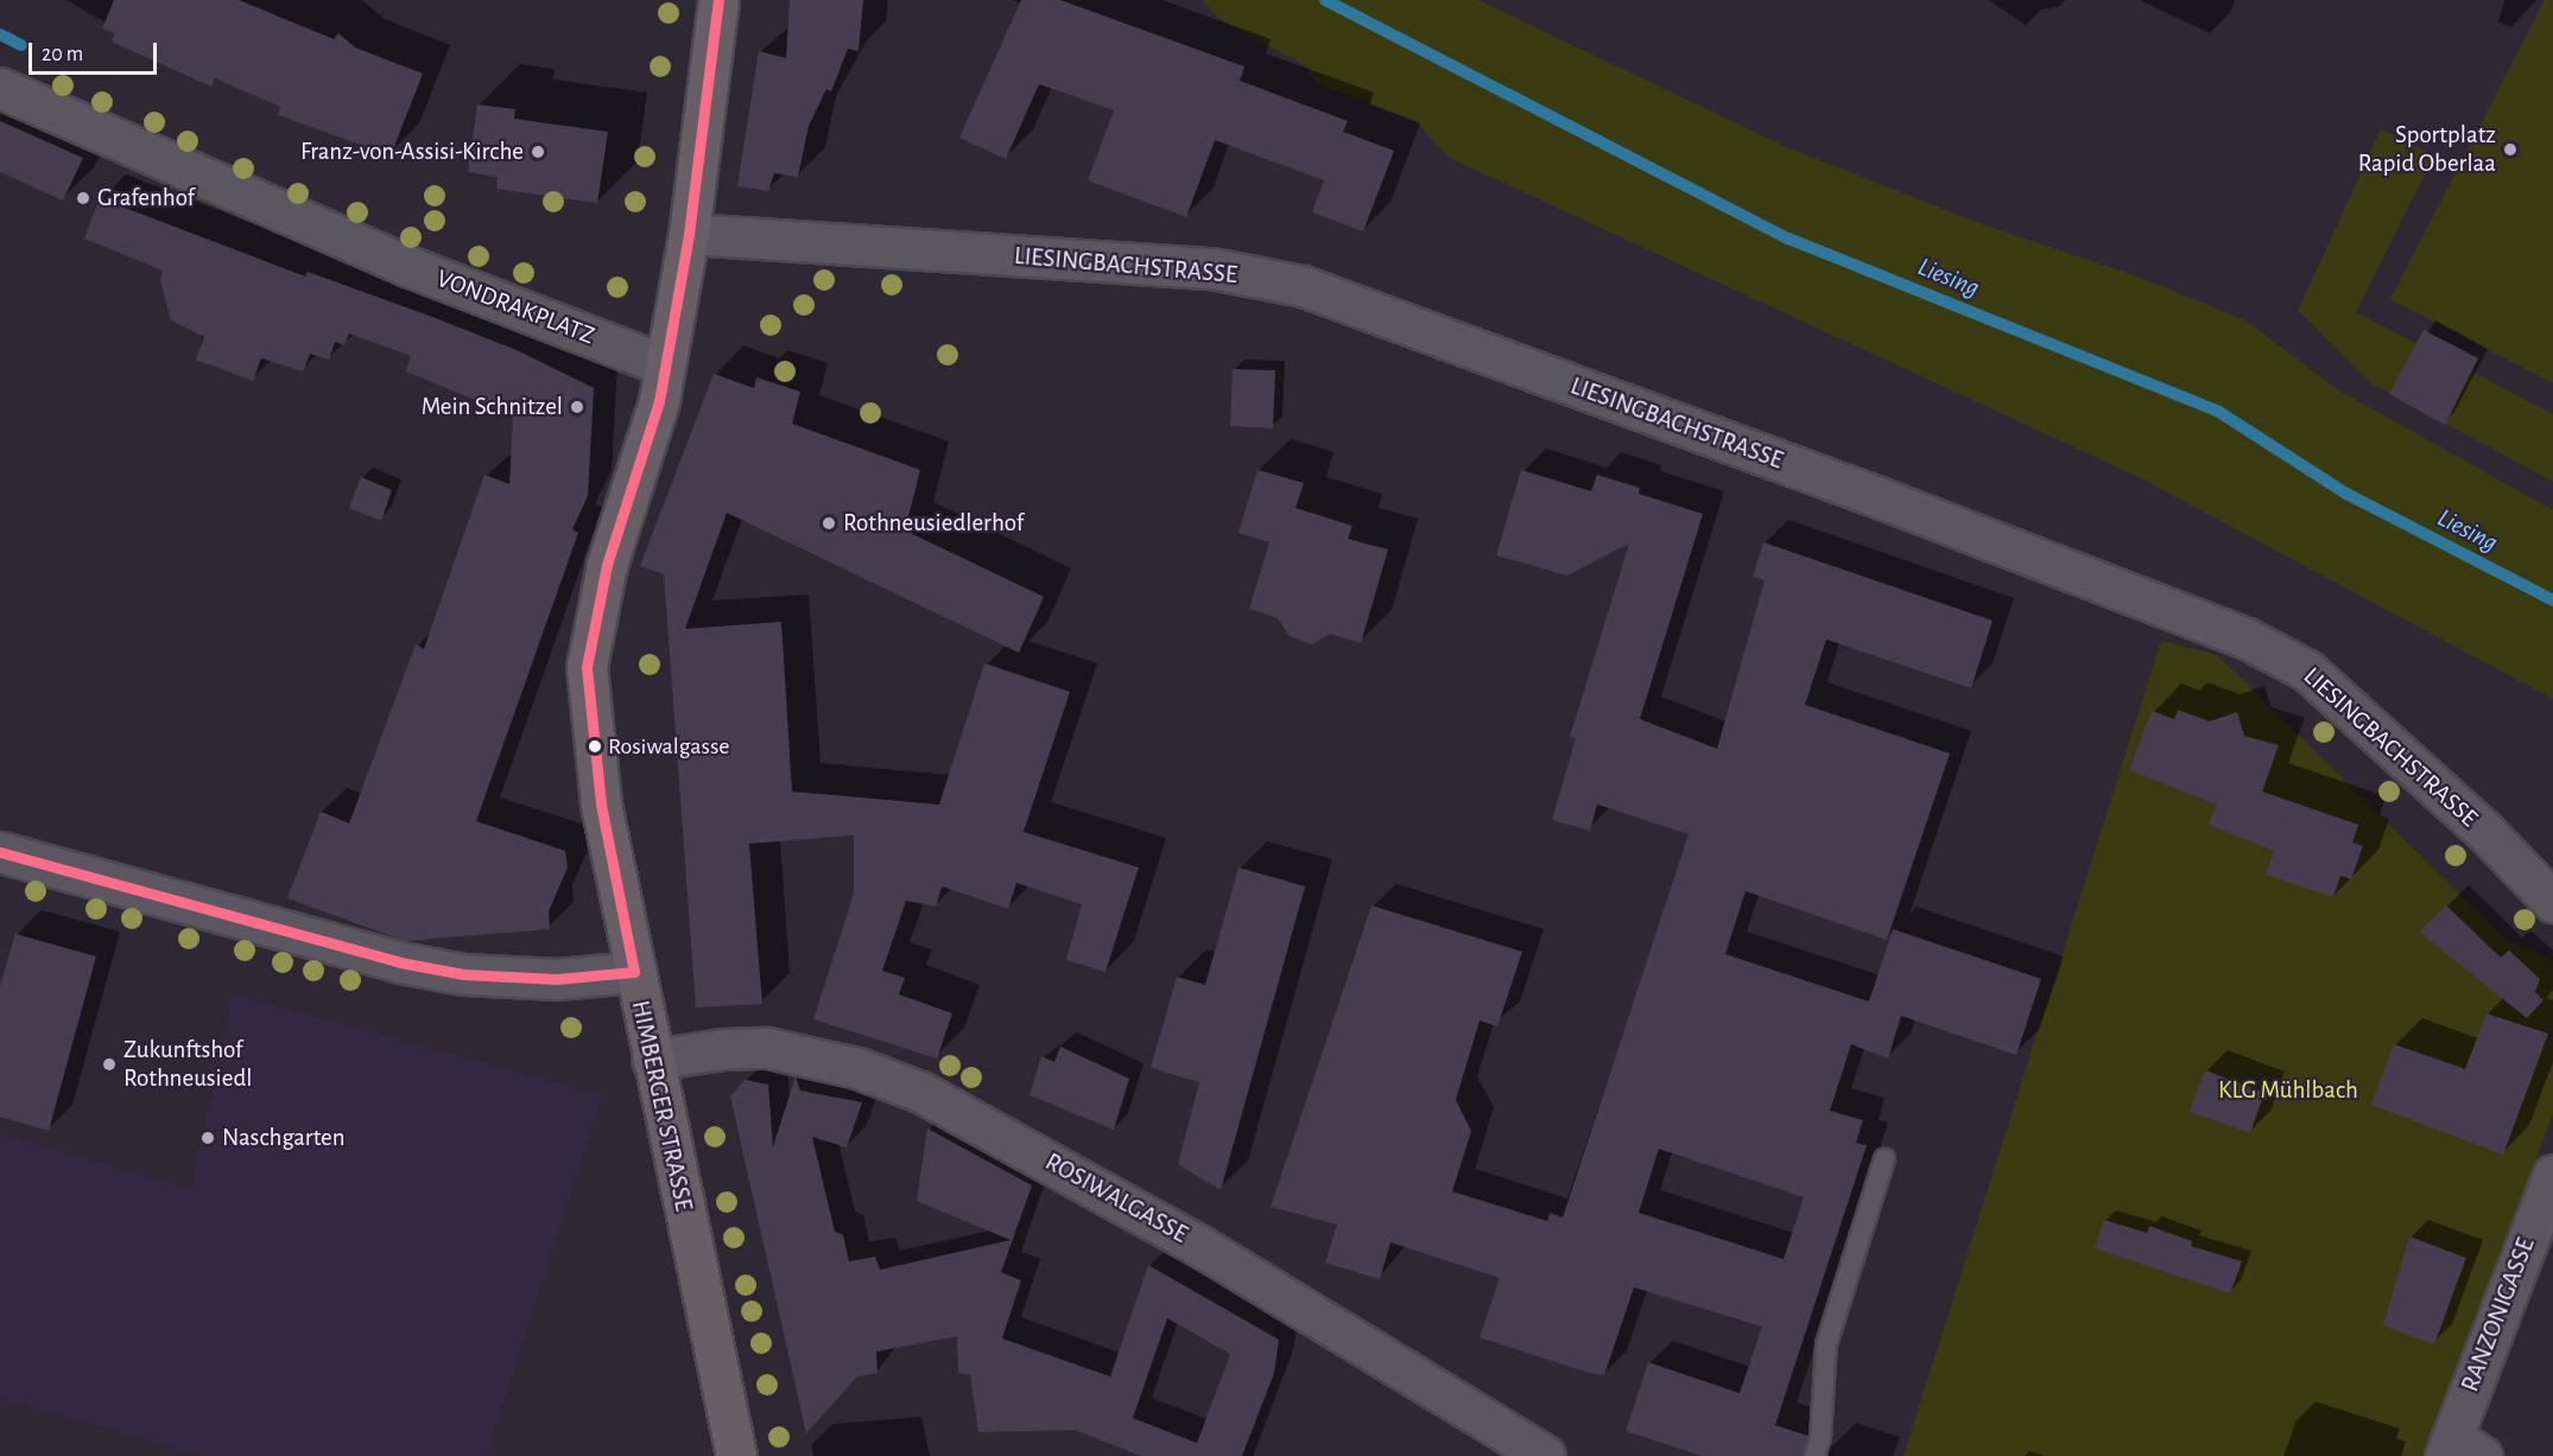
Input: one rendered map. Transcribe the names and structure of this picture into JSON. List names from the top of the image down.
{
  "streets": {
    "main road": ["HIMBERGER STRASSE"],
    "street": [
      "LIESINGBACHSTRASSE",
      "VONDRAKPLATZ",
      "ROSIWALGASSE",
      "RANZONIGASSE"
    ]
  },
  "crossings": [
    ["LIESINGBACHSTRASSE", "HIMBERGER STRASSE"],
    ["VONDRAKPLATZ", "HIMBERGER STRASSE"],
    ["HIMBERGER STRASSE", "ROSIWALGASSE"]
  ],
  "water": ["Liesing"],
  "parks": ["KLG Mühlbach"],
  "places": [
    "Sportplatz Rapid Oberlaa",
    "Franz-von-Assisi-Kirche",
    "Grafenhof",
    "Mein Schnitzel",
    "Rothneusiedlerhof",
    "Rosiwalgasse",
    "Zukunftshof Rothneusiedl",
    "Naschgarten"
  ],
  "scale_bar": "20 m"
}
